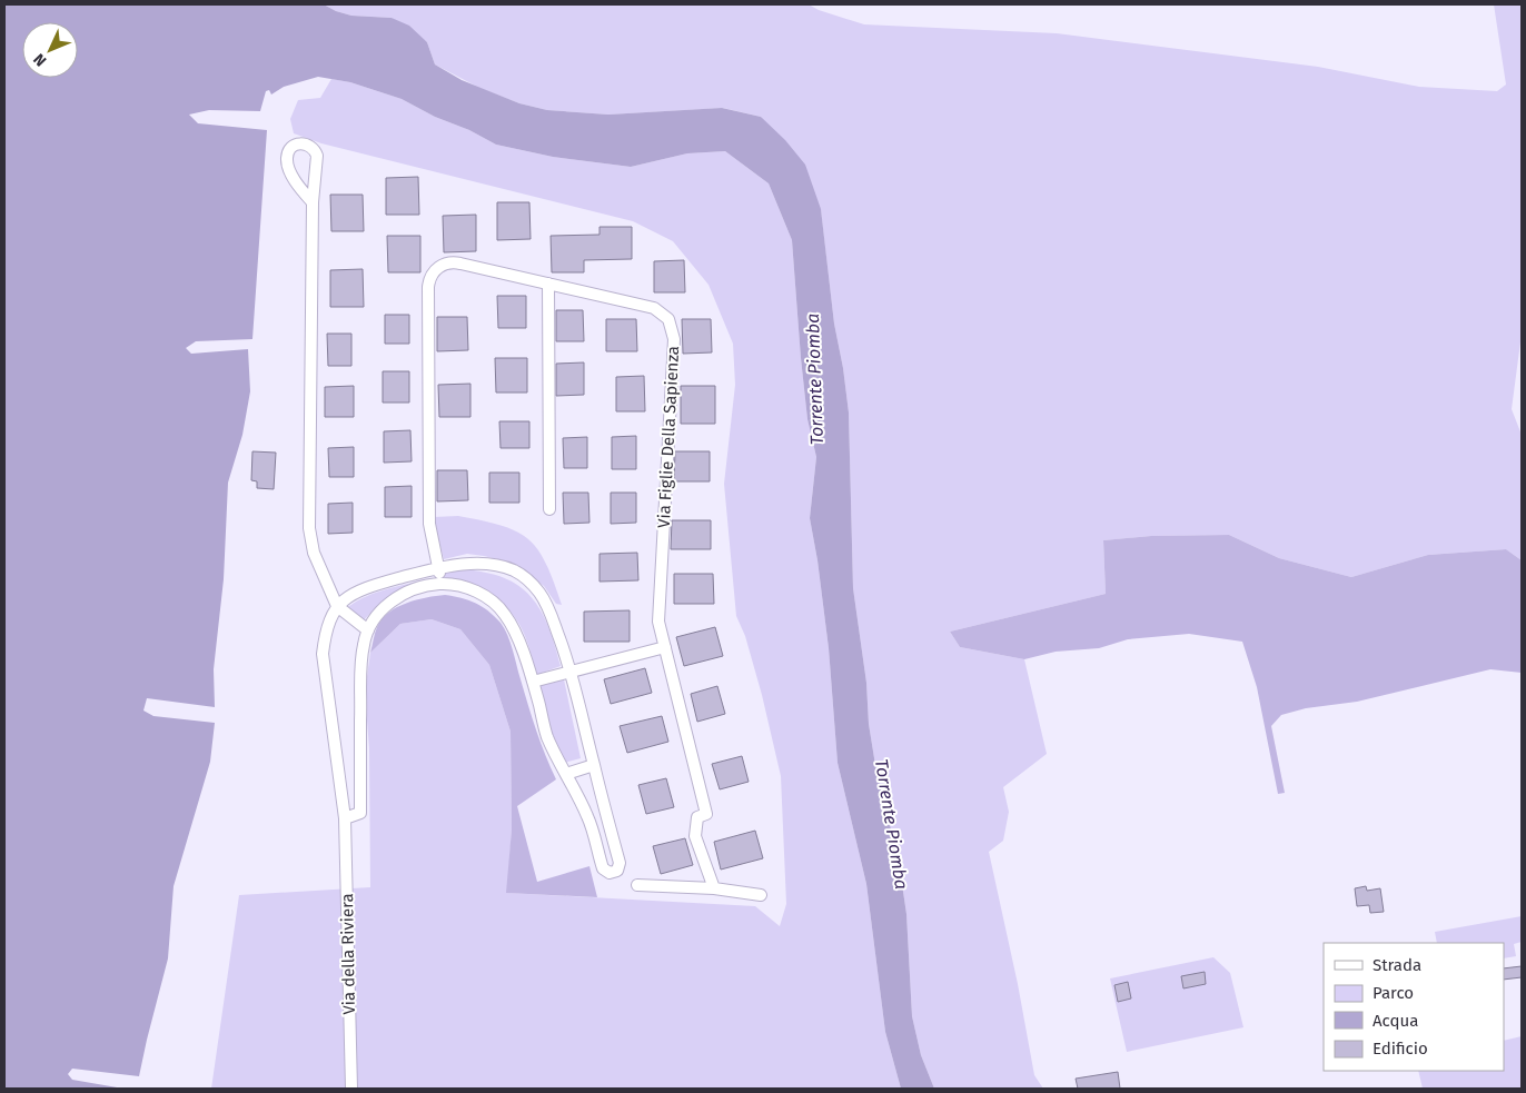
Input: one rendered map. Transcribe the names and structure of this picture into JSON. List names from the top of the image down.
{
  "streets": {
    "street": ["Via Figlie Della Sapienza", "Via della Riviera"]
  },
  "crossings": [
    ["Via Figlie Della Sapienza", "Via della Riviera"]
  ],
  "water": ["Torrente Piomba"],
  "legend": [
    "Strada",
    "Parco",
    "Acqua",
    "Edificio"
  ],
  "north": "bottom left"
}
